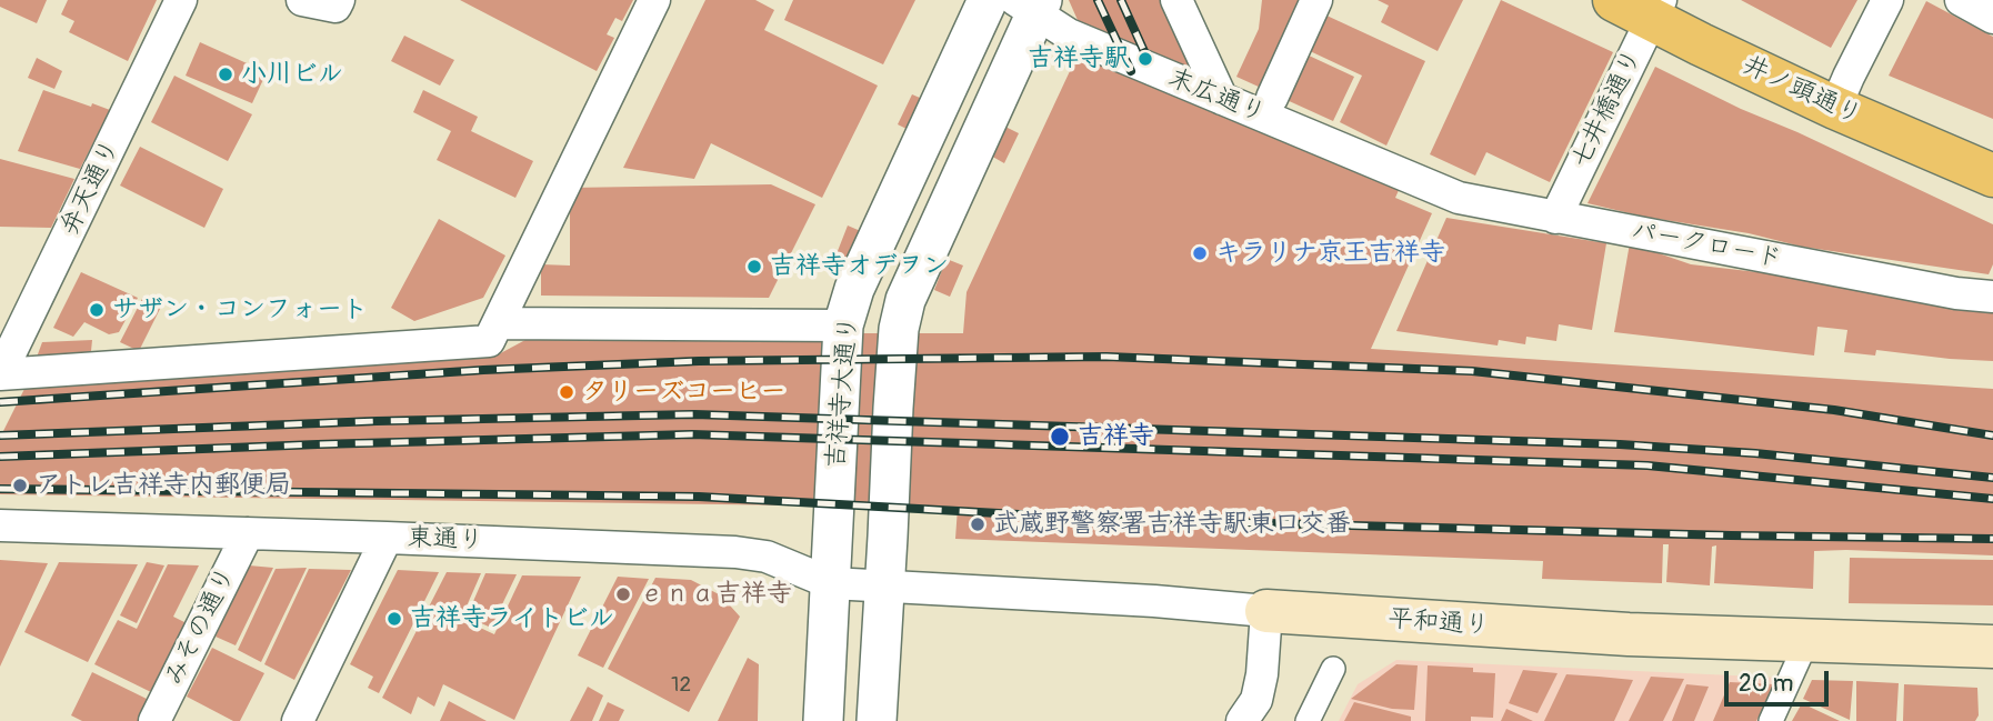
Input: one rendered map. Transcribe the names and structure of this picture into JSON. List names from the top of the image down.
{
  "streets": {
    "main road": ["井ノ頭通り", "平和通り"],
    "street": [
      "末広通り",
      "七井橋通り",
      "弁天通り",
      "パークロード",
      "吉祥寺大通り",
      "東通り",
      "みその通り"
    ]
  },
  "crossings": [
    ["井ノ頭通り", "七井橋通り"],
    ["末広通り", "パークロード"],
    ["末広通り", "吉祥寺大通り"],
    ["七井橋通り", "パークロード"],
    ["吉祥寺大通り", "東通り"],
    ["吉祥寺大通り", "平和通り"],
    ["東通り", "平和通り"],
    ["東通り", "みその通り"]
  ],
  "places": [
    "吉祥寺駅",
    "小川ビル",
    "キラリナ京王吉祥寺",
    "吉祥寺オデヲン",
    "サザン・コンフォート",
    "タリーズコーヒー",
    "吉祥寺",
    "アトレ吉祥寺内郵便局",
    "武蔵野警察署吉祥寺駅東口交番",
    "ｅｎａ吉祥寺",
    "吉祥寺ライトビル"
  ],
  "house_numbers": ["12"],
  "scale_bar": "20 m"
}
